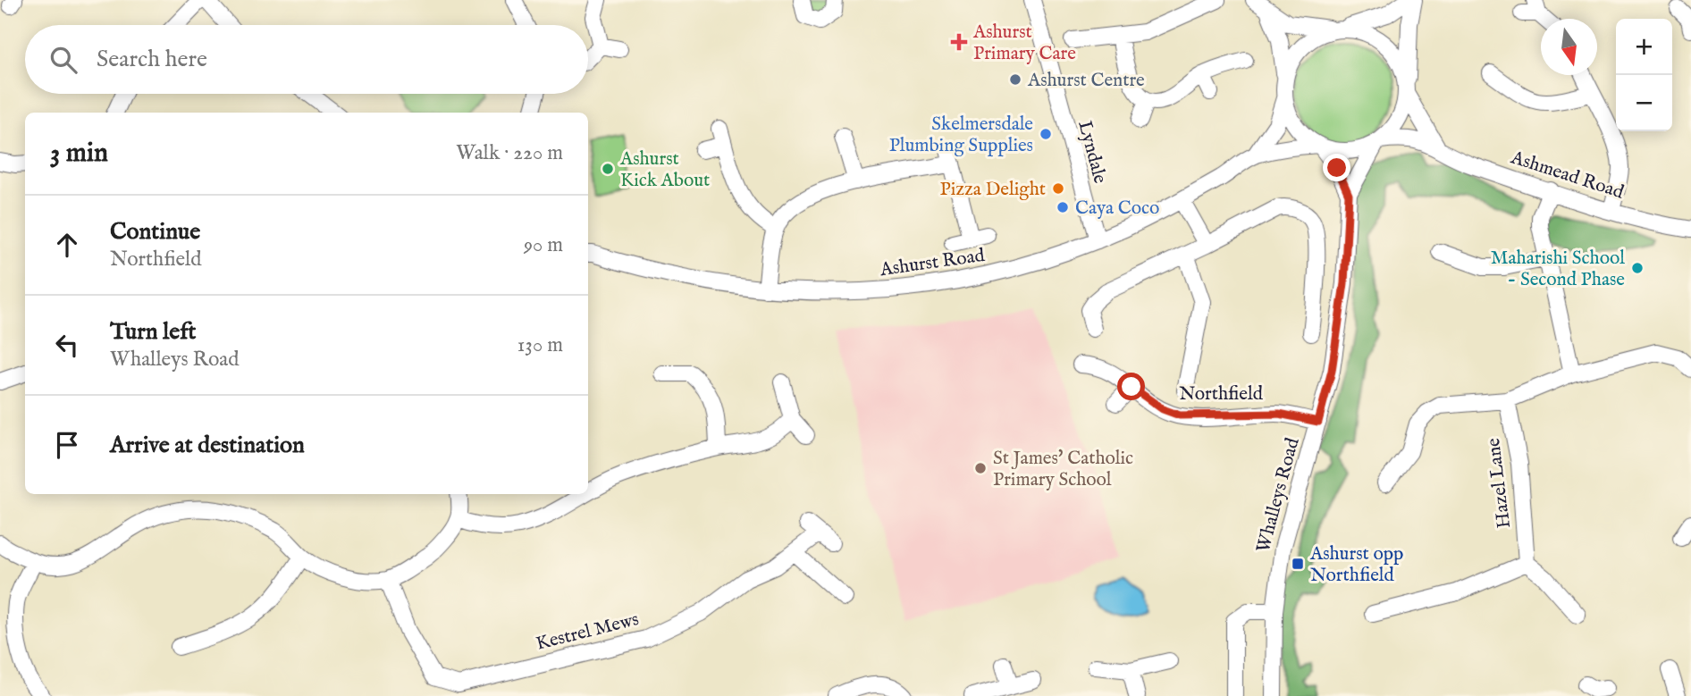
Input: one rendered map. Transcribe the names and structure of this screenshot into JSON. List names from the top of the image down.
{
  "streets": {
    "street": [
      "Lyndale",
      "Ashmead Road",
      "Ashurst Road",
      "Northfield",
      "Hazel Lane",
      "Whalleys Road",
      "Kestrel Mews"
    ]
  },
  "crossings": [
    ["Lyndale", "Ashurst Road"],
    ["Ashmead Road", "Ashurst Road"],
    ["Ashmead Road", "Whalleys Road"],
    ["Ashurst Road", "Whalleys Road"],
    ["Northfield", "Whalleys Road"]
  ],
  "places": {
    "health": ["Ashurst Primary Care"],
    "other": [
      "Ashurst Centre",
      "Skelmersdale Plumbing Supplies",
      "Ashurst Kick About",
      "Pizza Delight",
      "Caya Coco",
      "Maharishi School - Second Phase",
      "St James' Catholic Primary School"
    ],
    "transit": ["Ashurst opp Northfield"]
  },
  "north": "bottom",
  "page": {
    "map_buttons": ["+", "−"],
    "search": "Search here",
    "heading": ["3 min", "Walk · 220 m"],
    "list": [
      ["Continue", "Northfield", "90 m"],
      ["Turn left", "Whalleys Road", "130 m"],
      "Arrive at destination"
    ]
  }
}
